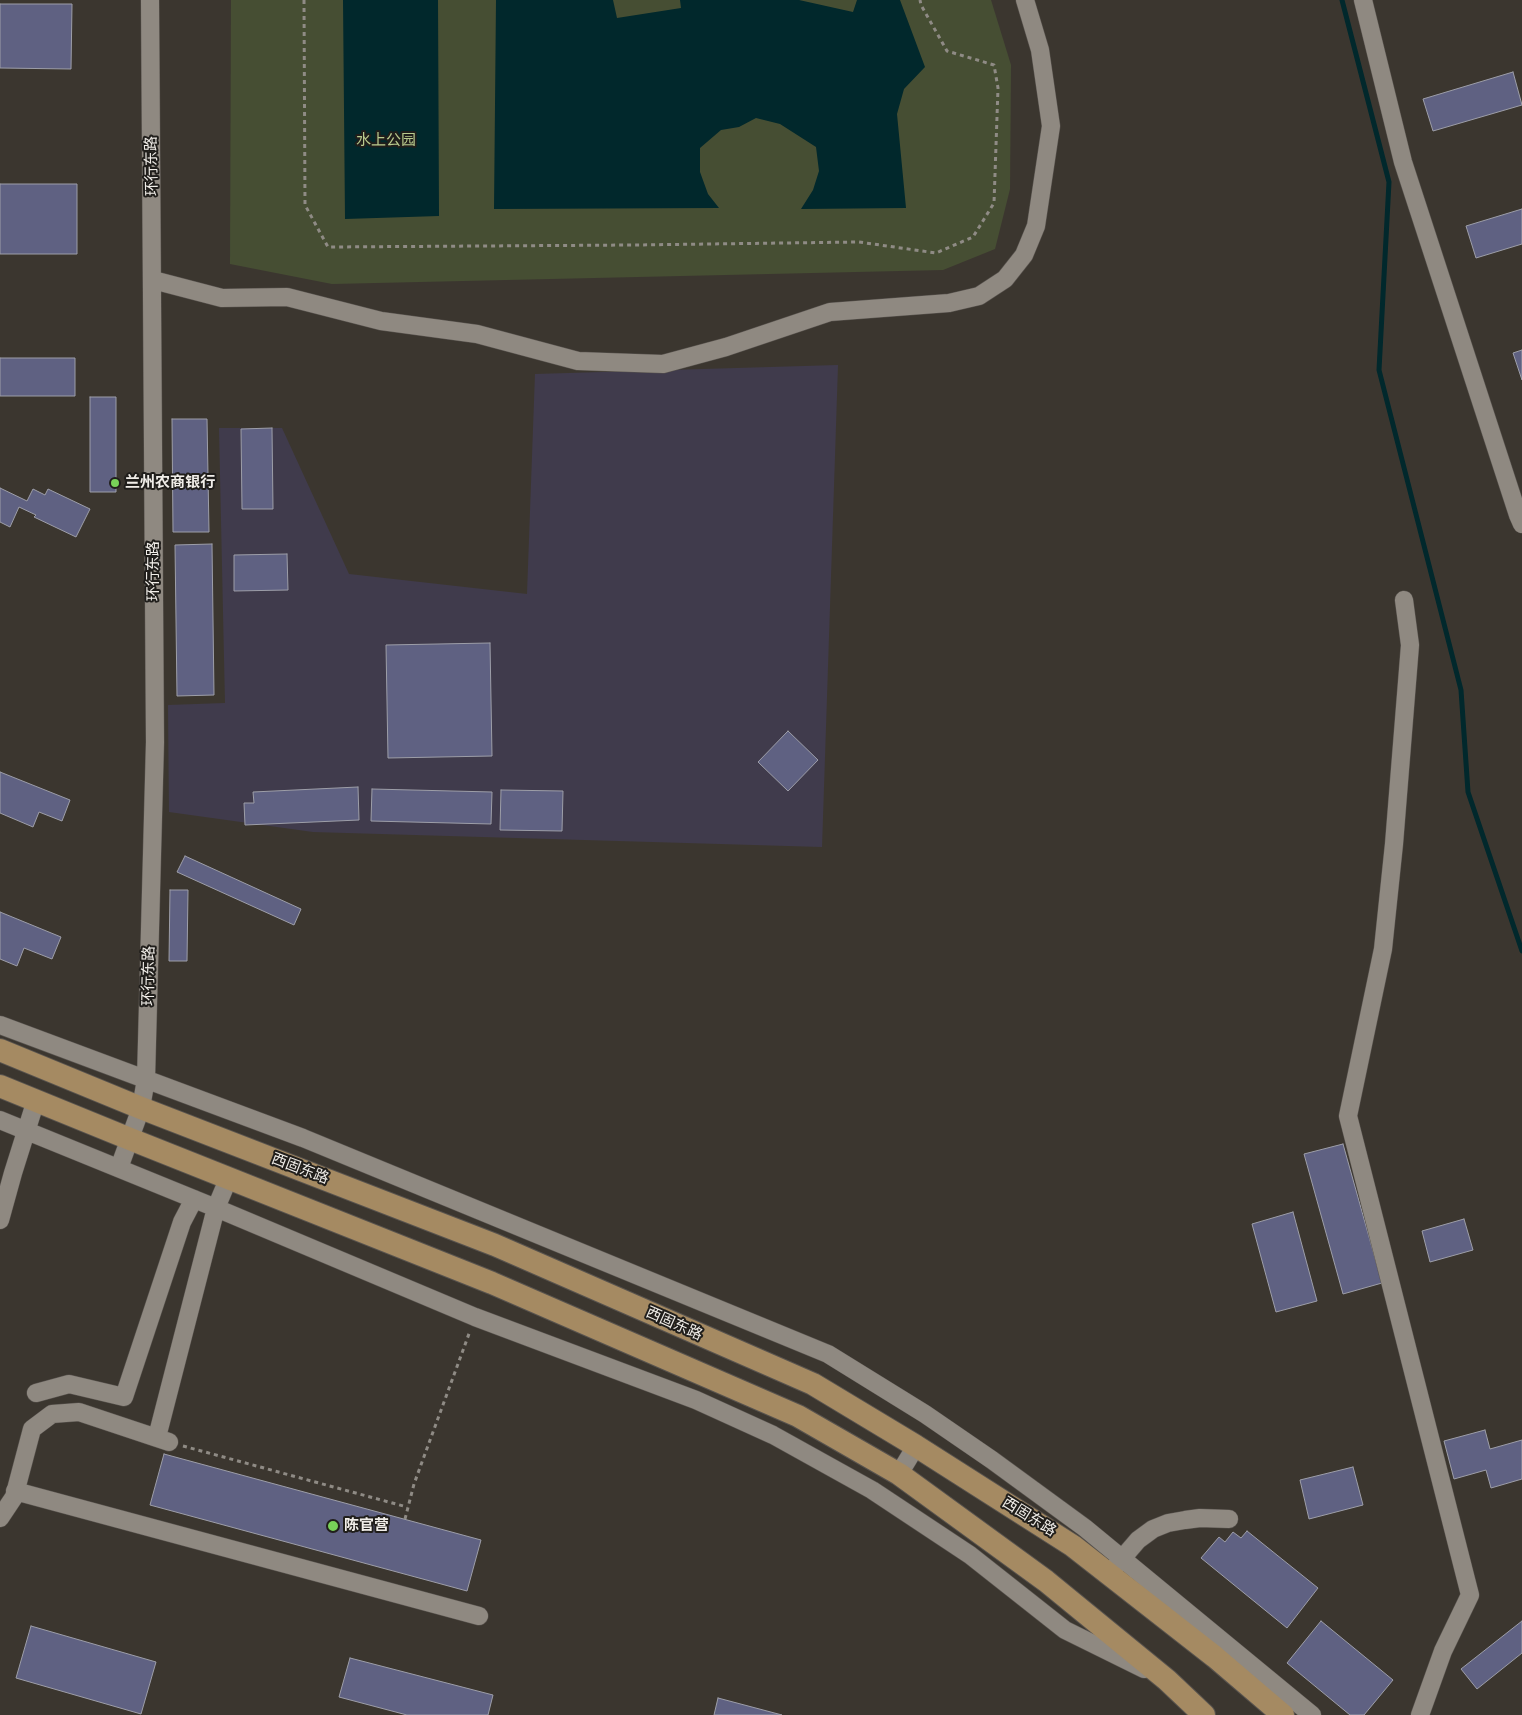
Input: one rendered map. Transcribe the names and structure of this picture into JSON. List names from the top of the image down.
{
  "streets": {
    "main road": ["西固东路"],
    "street": ["环行东路"]
  },
  "crossings": [
    ["环行东路", "西固东路"]
  ],
  "parks": ["水上公园"],
  "places": ["兰州农商银行", "陈官营"]
}
